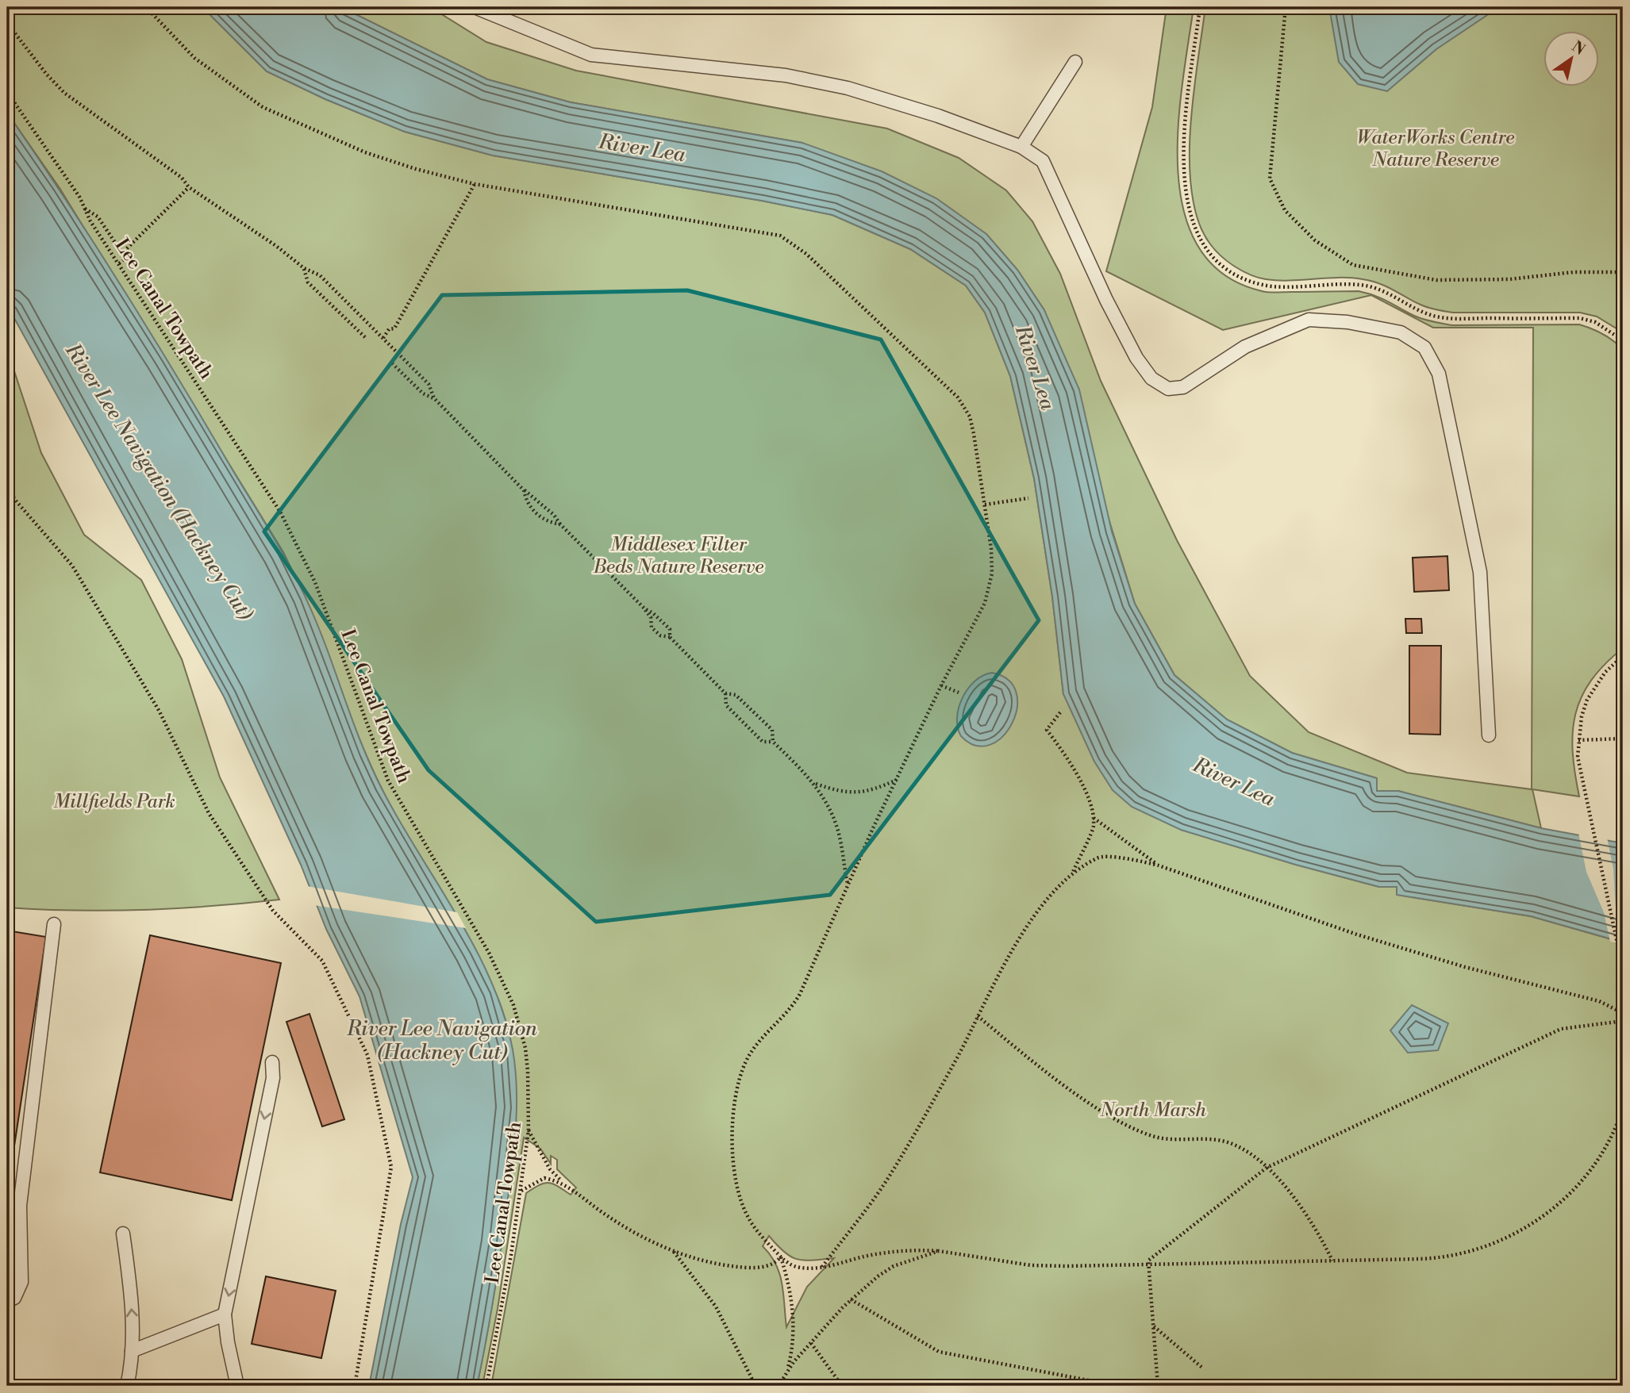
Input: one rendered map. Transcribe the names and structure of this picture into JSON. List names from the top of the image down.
{
  "streets": {
    "path": ["Lee Canal Towpath"]
  },
  "water": ["River Lea", "River Lee Navigation (Hackney Cut)"],
  "parks": [
    "WaterWorks Centre Nature Reserve",
    "Middlesex Filter Beds Nature Reserve",
    "Millfields Park",
    "North Marsh"
  ],
  "north": "top right"
}
